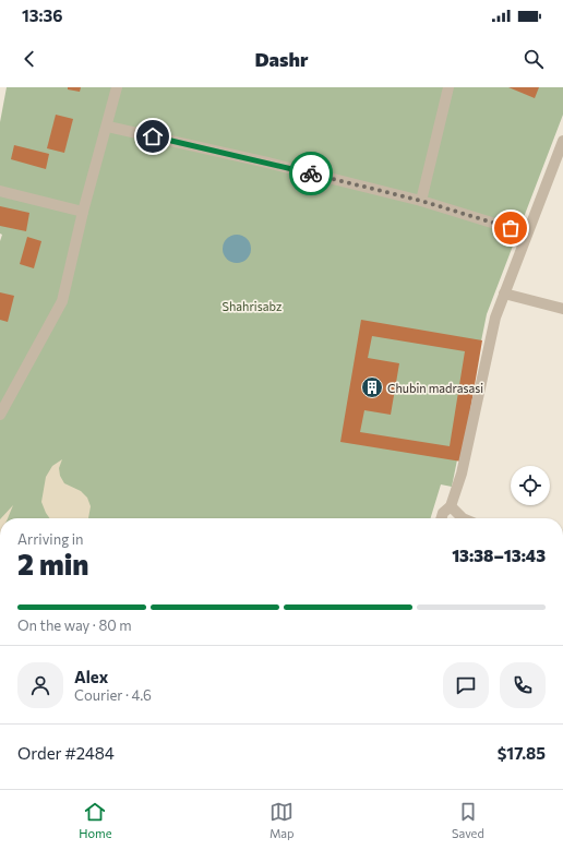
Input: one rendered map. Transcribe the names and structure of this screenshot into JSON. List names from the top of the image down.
{
  "parks": ["Shahrisabz"],
  "places": {
    "building": ["Chubin madrasasi"]
  },
  "page": {
    "status": "13:36",
    "header": "Dashr",
    "heading": ["2 min", "Arriving in", "13:38–13:43"],
    "panel": [
      "Alex",
      "Courier · 4.6",
      "Order #2484",
      "$17.85"
    ],
    "bar": "On the way · 80 m",
    "tabs": ["Home", "Map", "Saved"]
  }
}
